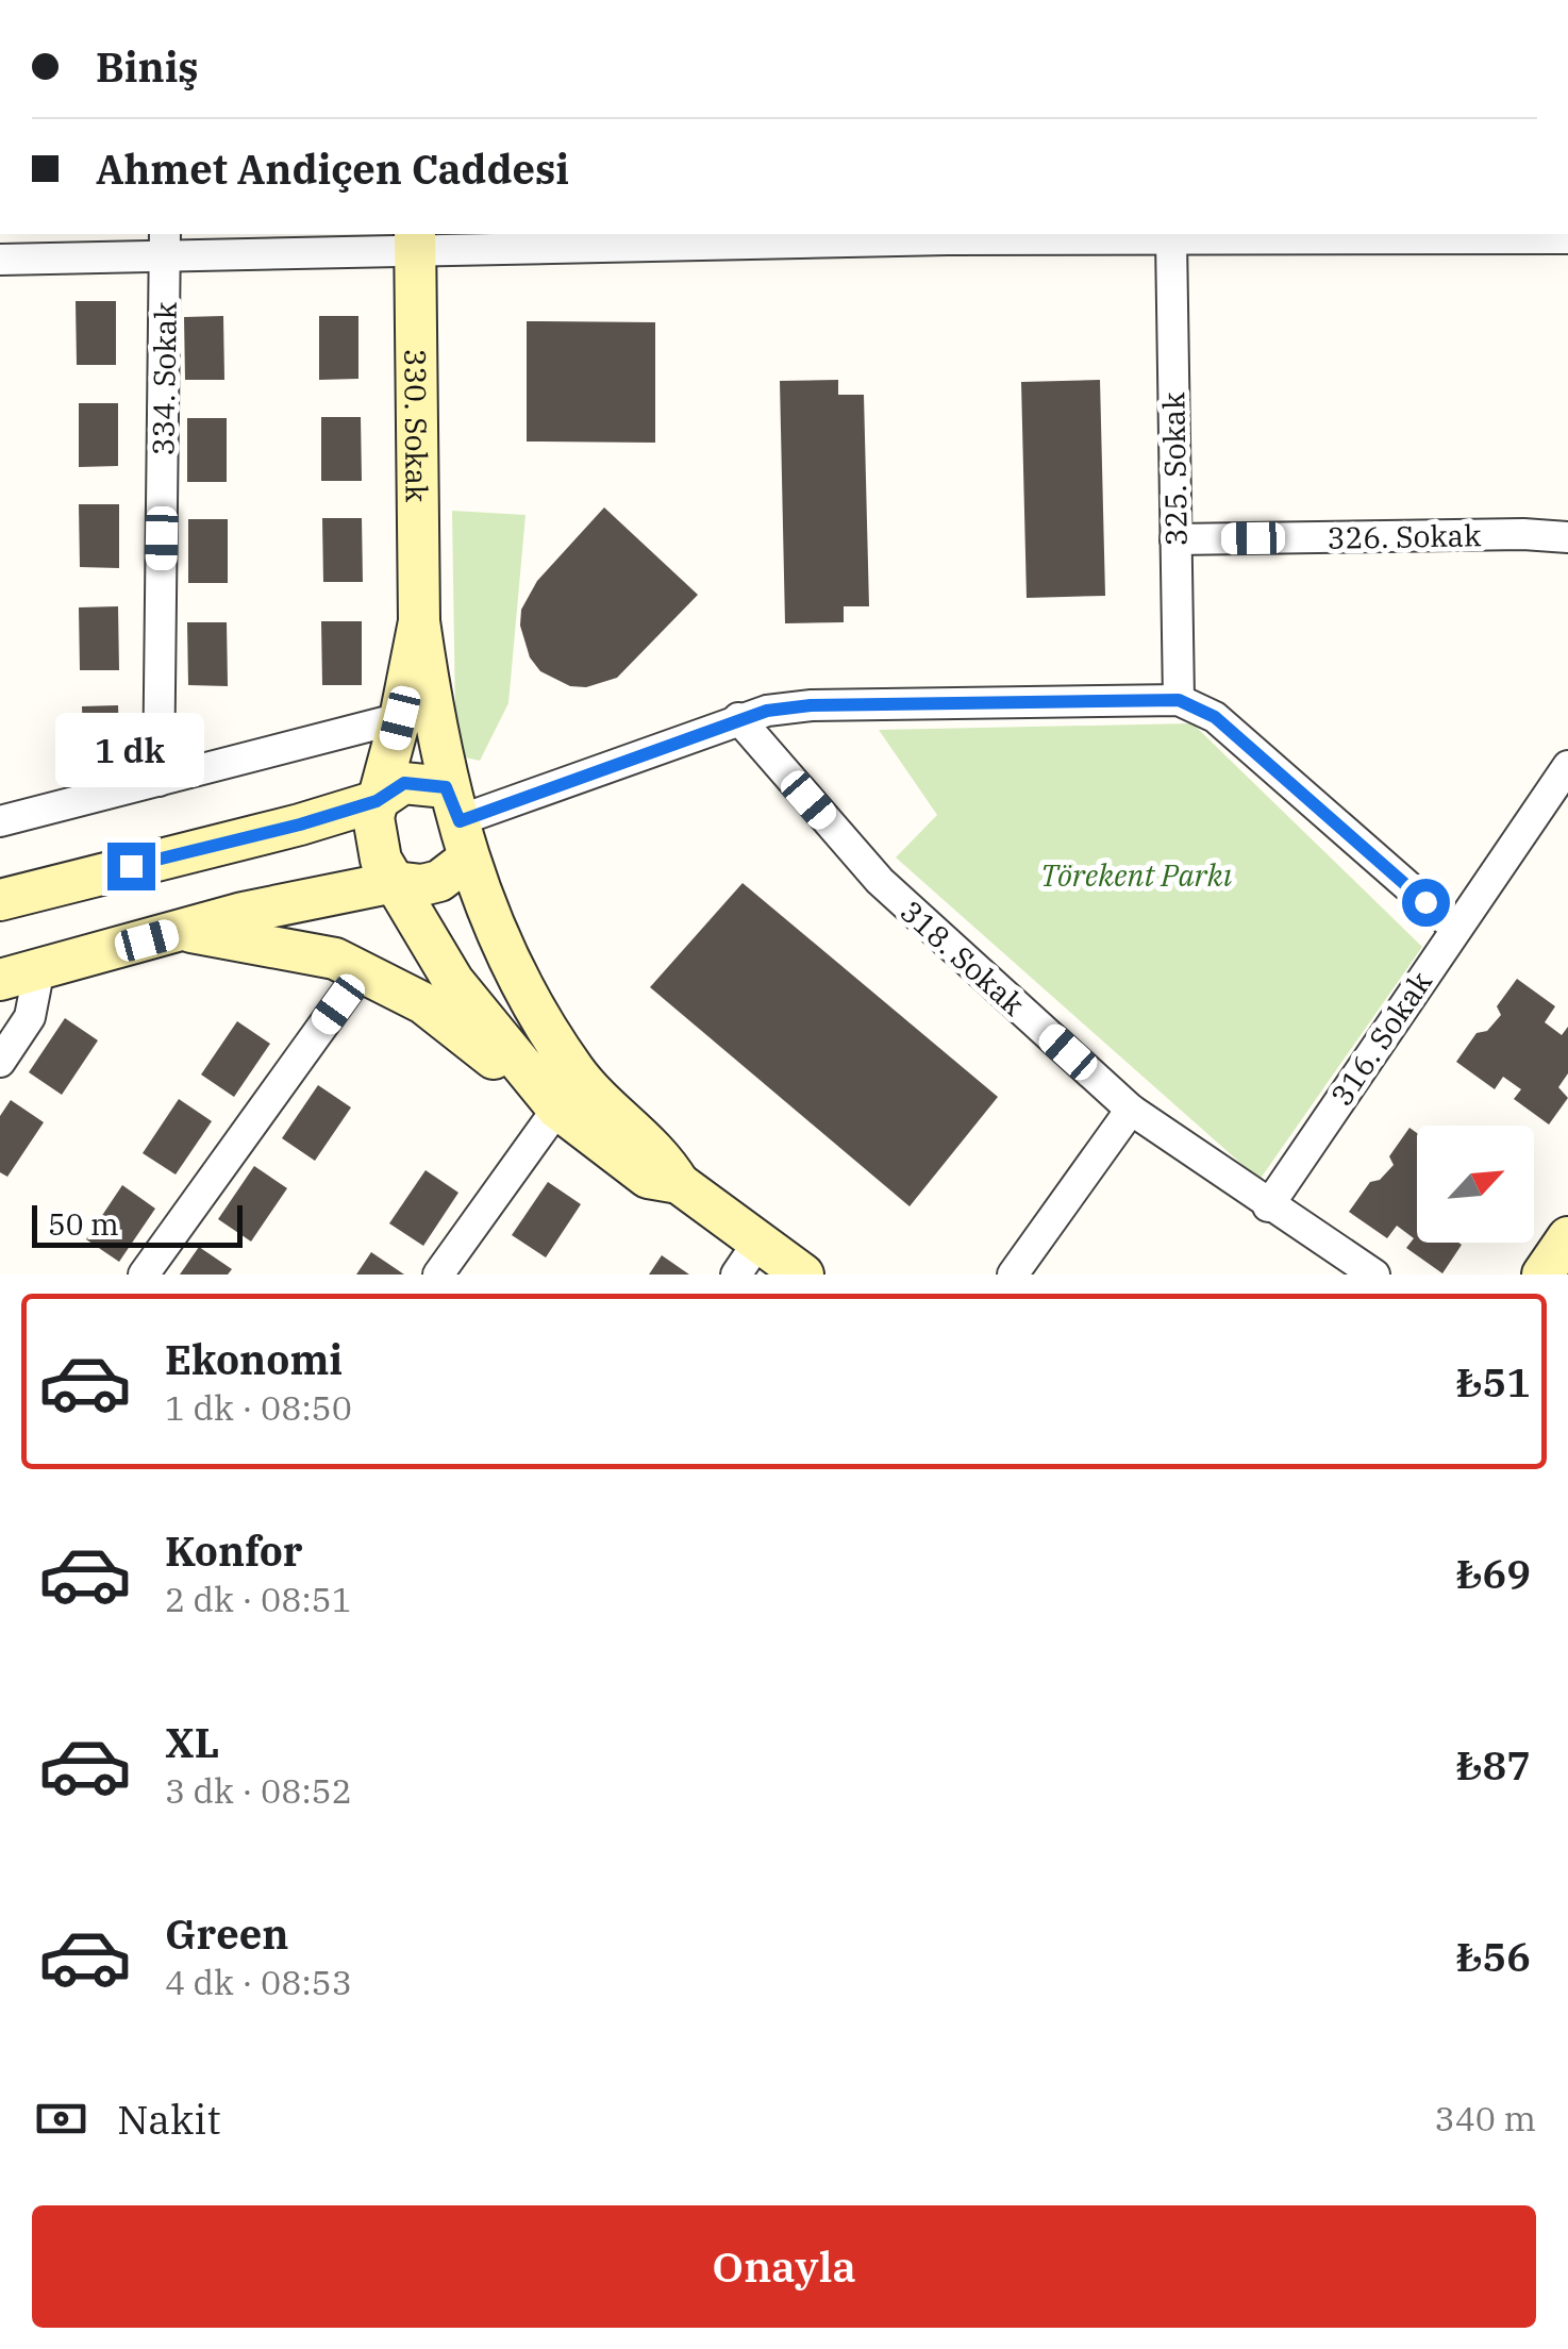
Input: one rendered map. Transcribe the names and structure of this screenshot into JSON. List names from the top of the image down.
{
  "streets": {
    "main road": ["330. Sokak"],
    "street": [
      "334. Sokak",
      "325. Sokak",
      "326. Sokak",
      "318. Sokak",
      "316. Sokak"
    ]
  },
  "crossings": [
    ["325. Sokak", "326. Sokak"],
    ["318. Sokak", "316. Sokak"]
  ],
  "parks": ["Törekent Parkı"],
  "scale_bar": "50 m",
  "north": "top right",
  "page": {
    "banner": ["Biniş", "Ahmet Andiçen Caddesi"],
    "bubble": "1 dk",
    "scale": "50 m",
    "list": [
      {
        "name": "Ekonomi",
        "note": "1 dk · 08:50",
        "value": "₺51"
      },
      {
        "name": "Konfor",
        "note": "2 dk · 08:51",
        "value": "₺69"
      },
      {
        "name": "XL",
        "note": "3 dk · 08:52",
        "value": "₺87"
      },
      {
        "name": "Green",
        "note": "4 dk · 08:53",
        "value": "₺56"
      }
    ],
    "pay": ["Nakit", "340 m"],
    "buttons": "Onayla"
  }
}
